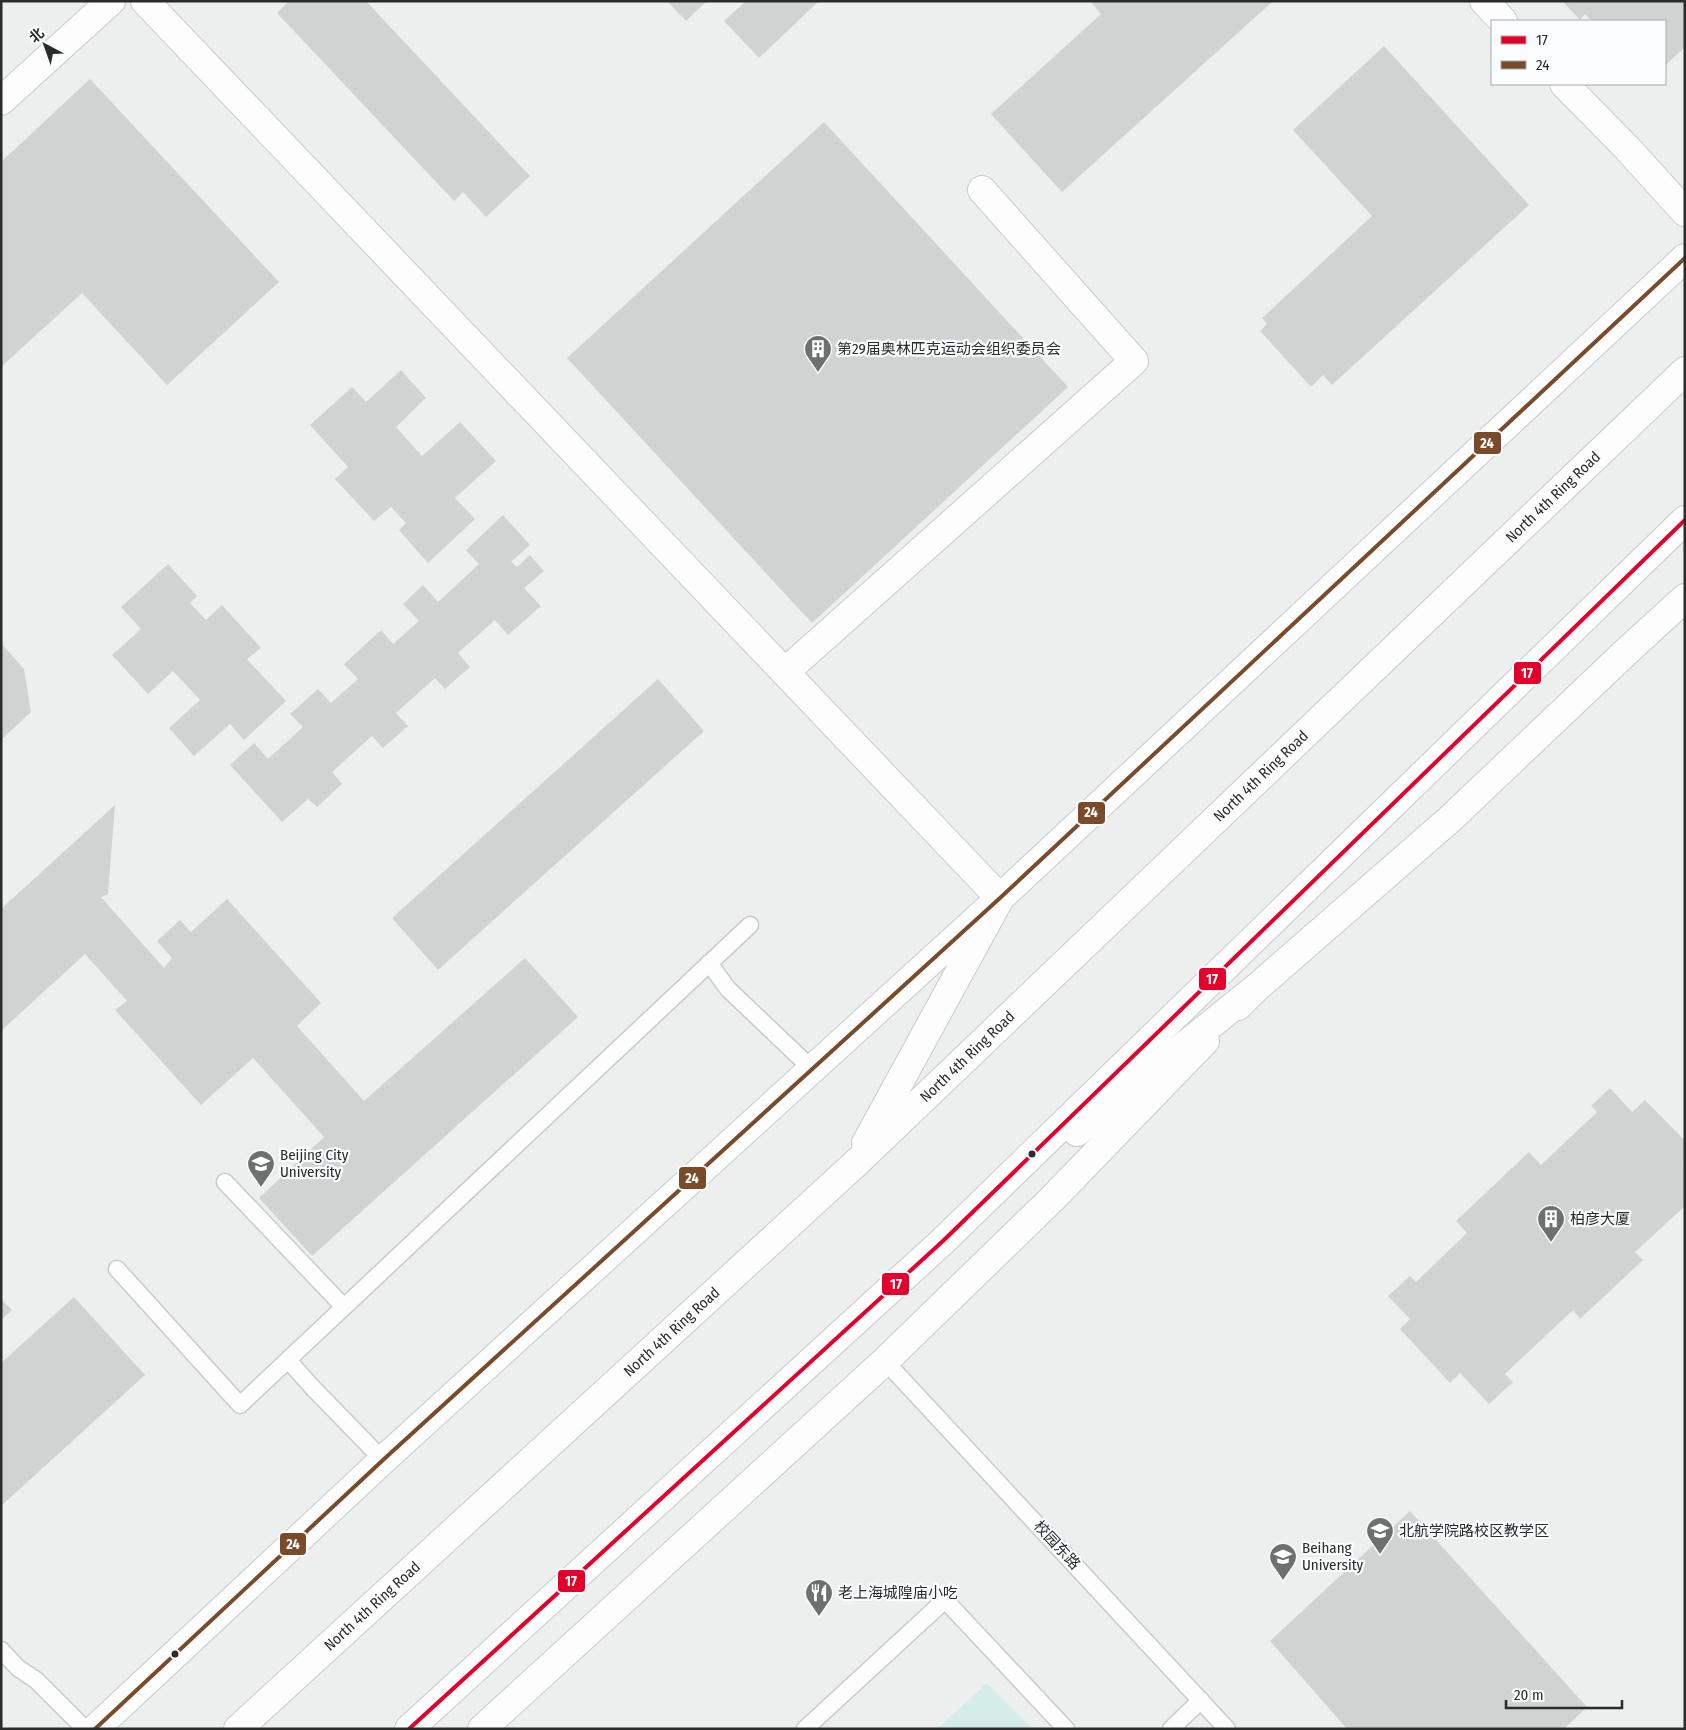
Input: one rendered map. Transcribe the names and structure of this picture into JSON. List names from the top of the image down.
{
  "streets": {
    "main road": ["North 4th Ring Road"],
    "lane": ["校园东路"]
  },
  "places": {
    "building": ["第29届奥林匹克运动会组织委员会", "柏彦大厦"],
    "school or university": ["Beijing City University", "北航学院路校区教学区", "Beihang University"],
    "restaurant": ["老上海城隍庙小吃"]
  },
  "lines": ["transit line 24", "transit line 17"],
  "legend": ["17", "24"],
  "scale_bar": "20 m",
  "north": "top left"
}
